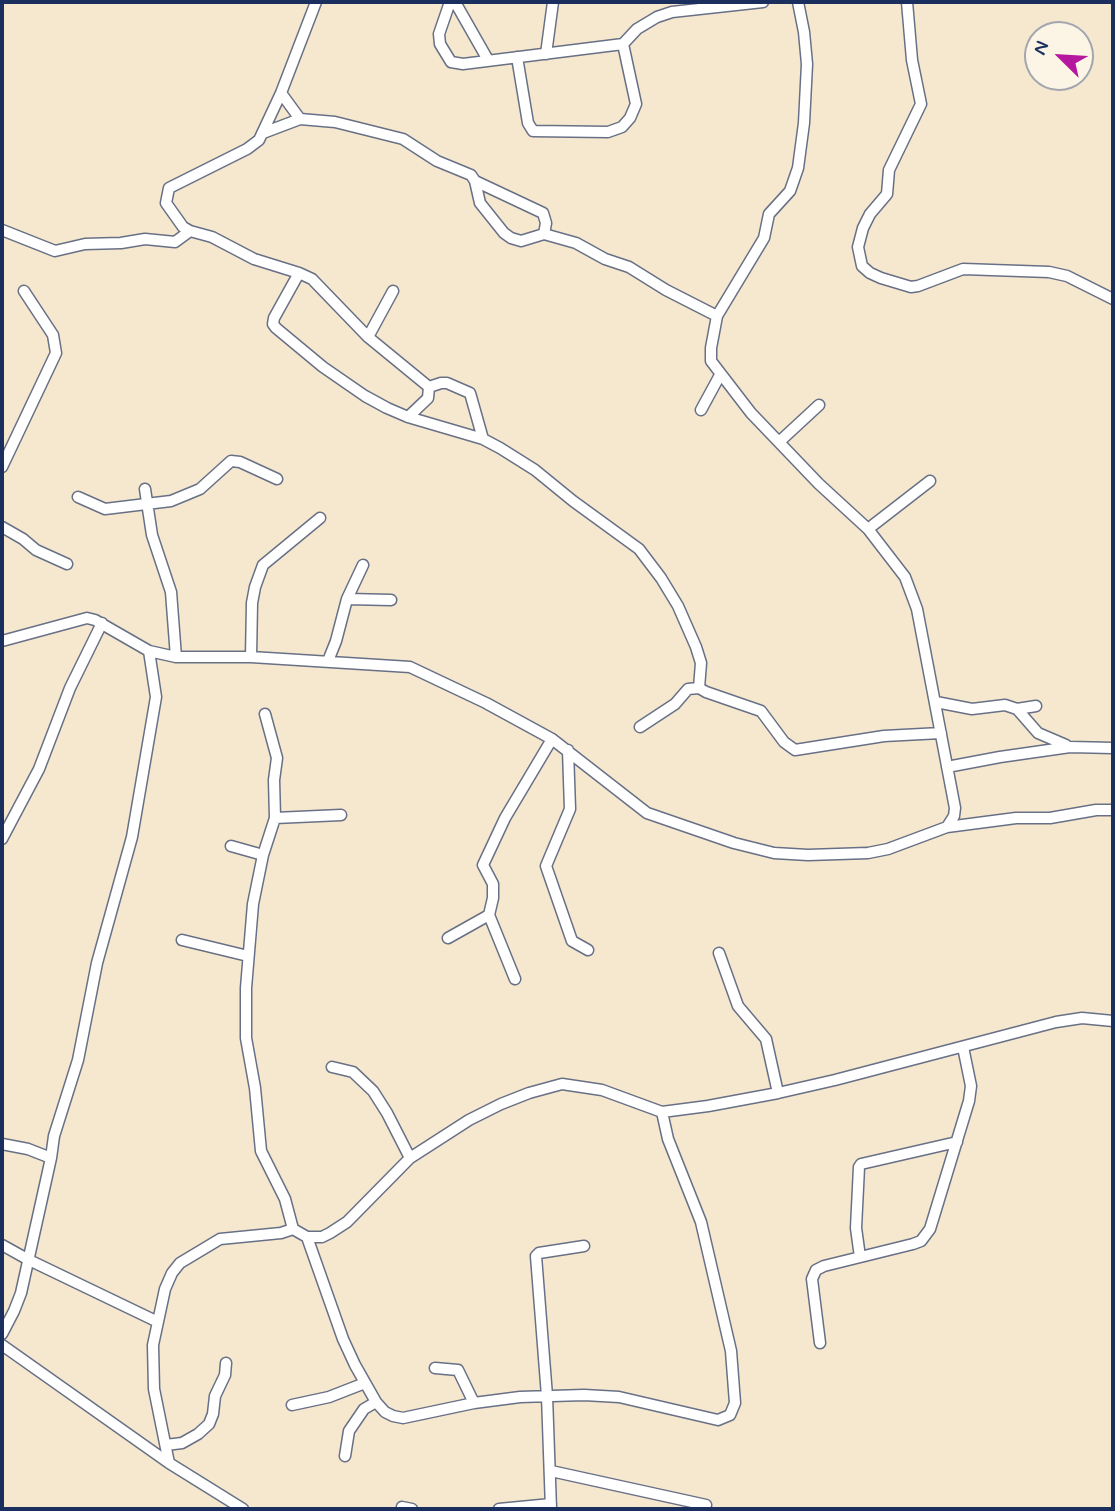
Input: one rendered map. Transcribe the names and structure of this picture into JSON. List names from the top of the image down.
{
  "north": "top left"
}
